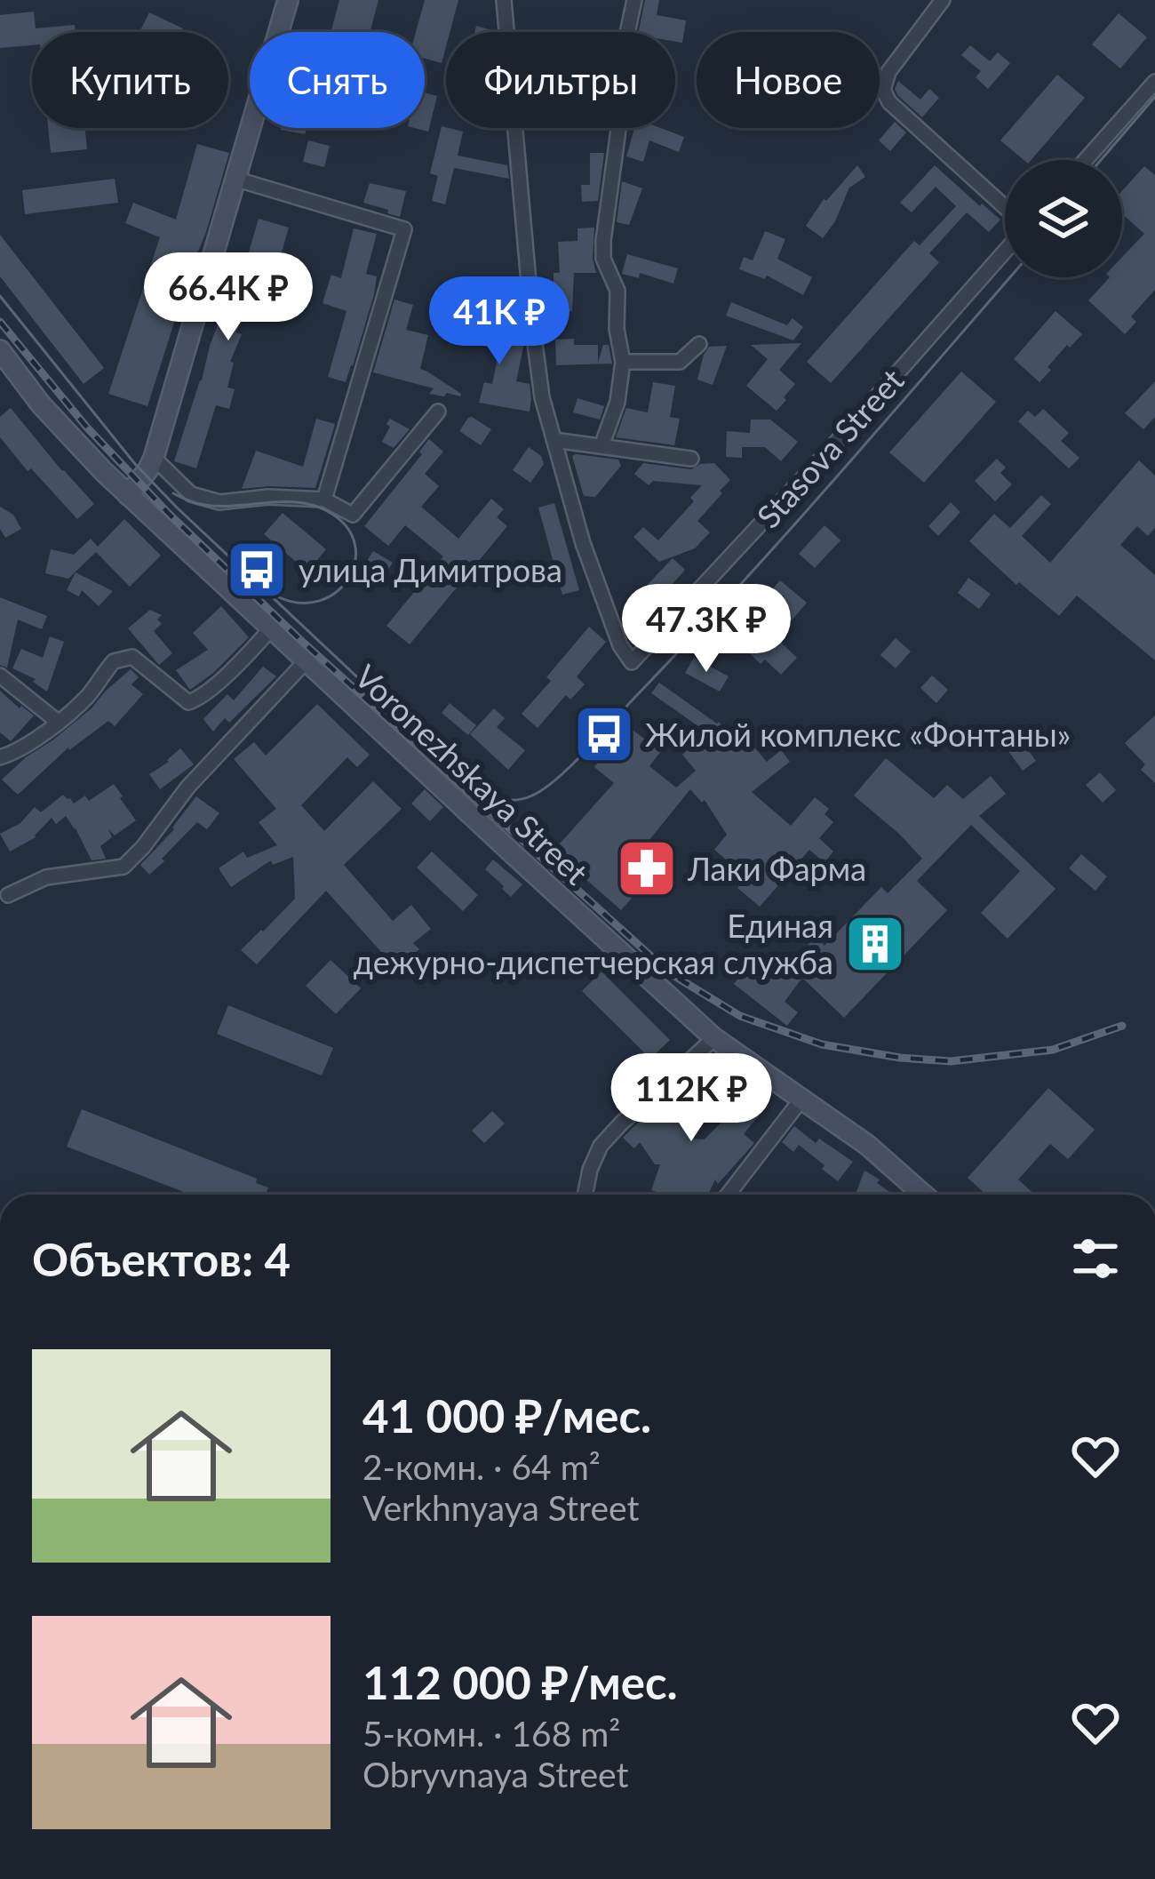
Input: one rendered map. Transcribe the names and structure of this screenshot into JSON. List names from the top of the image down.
{
  "streets": {
    "street": ["Stasova Street", "Voronezhskaya Street"]
  },
  "places": {
    "bus stop": ["улица Димитрова", "Жилой комплекс «Фонтаны»"],
    "pharmacy": ["Лаки Фарма"],
    "building": ["Единая дежурно-диспетчерская служба"]
  },
  "page": {
    "chip": [
      "Купить",
      "Снять",
      "Фильтры",
      "Новое"
    ],
    "price": [
      "66.4K ₽",
      "41K ₽",
      "47.3K ₽",
      "112K ₽"
    ],
    "heading": "Объектов: 4",
    "list": [
      {
        "name": "41 000 ₽/мес.",
        "note": "2-комн. · 64 m² · Verkhnyaya Street"
      },
      {
        "name": "112 000 ₽/мес.",
        "note": "5-комн. · 168 m² · Obryvnaya Street"
      }
    ]
  }
}
